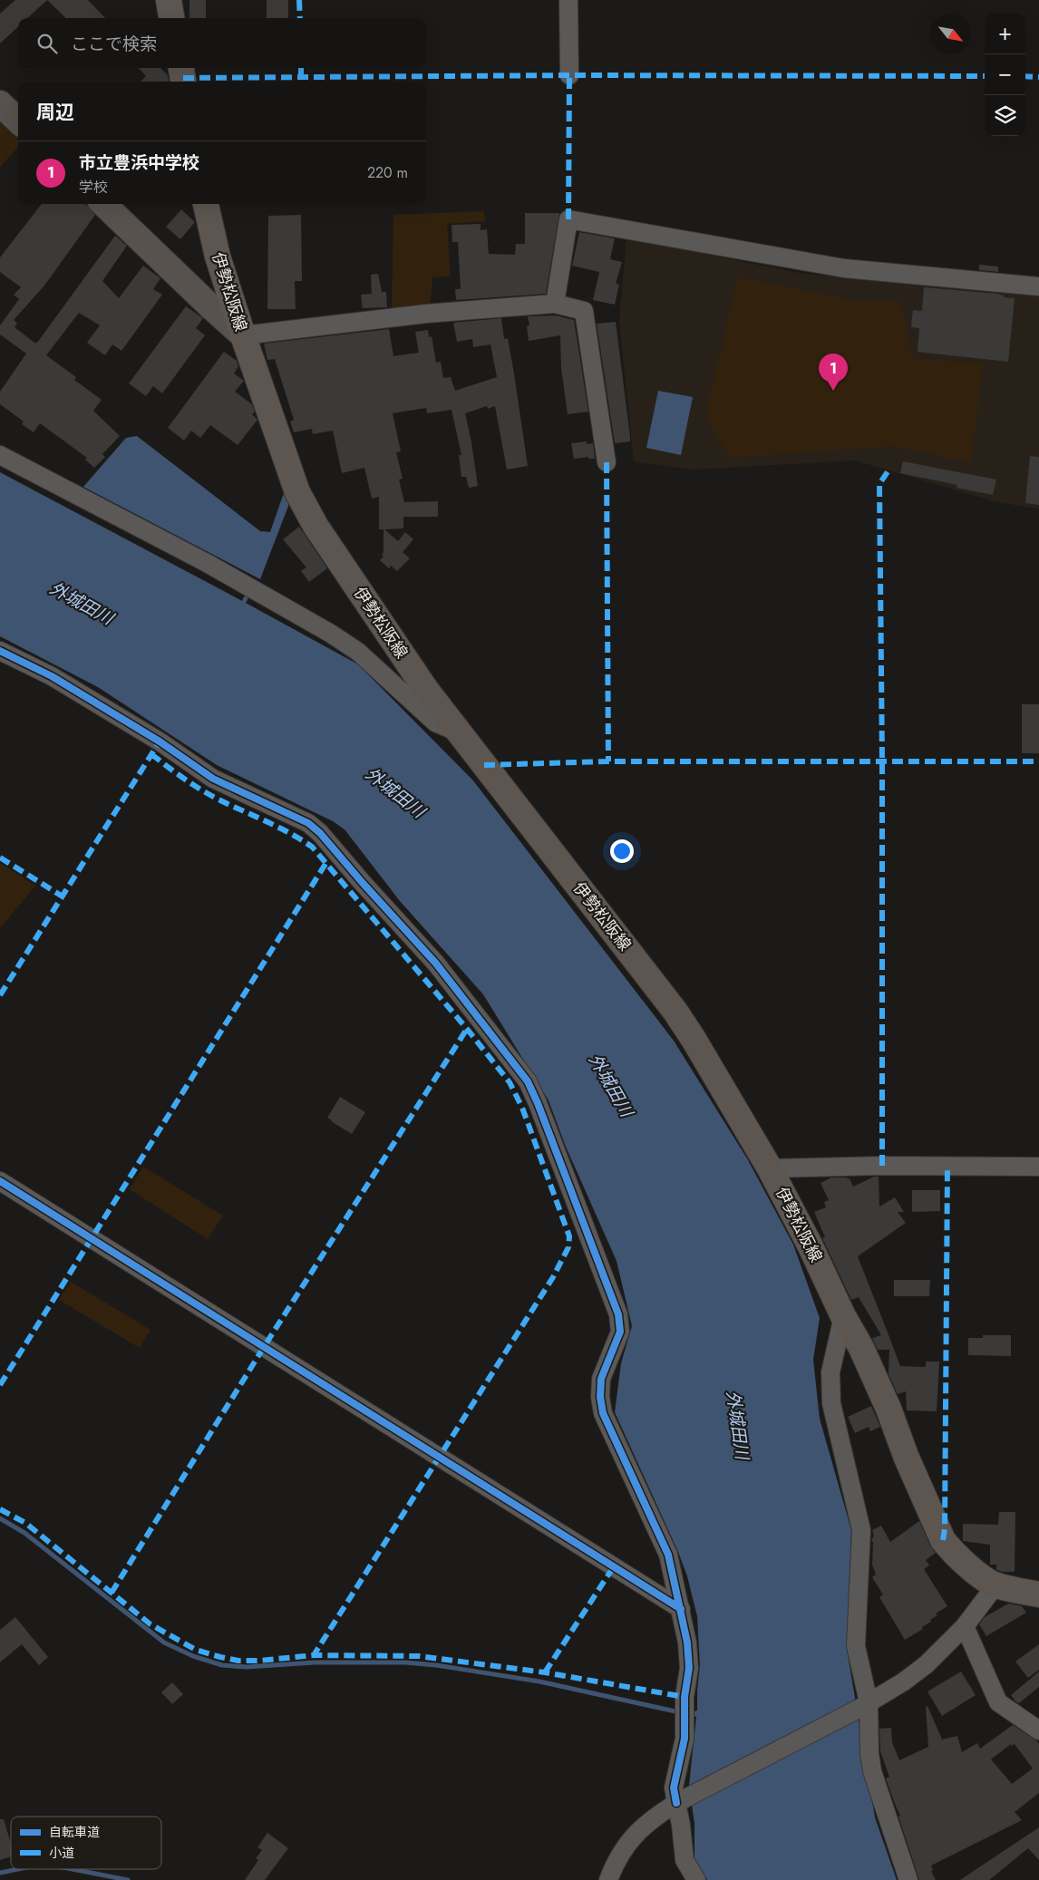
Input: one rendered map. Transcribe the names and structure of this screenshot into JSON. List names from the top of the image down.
{
  "streets": {
    "main road": ["伊勢松阪線"]
  },
  "water": ["外城田川"],
  "legend": ["自転車道", "小道"],
  "north": "bottom right",
  "page": {
    "map_buttons": ["+", "−"],
    "search": "ここで検索",
    "heading": "周辺",
    "list": [
      {
        "mark": "1",
        "name": "市立豊浜中学校",
        "note": "学校",
        "value": "220 m"
      }
    ],
    "pins": "1"
  }
}
